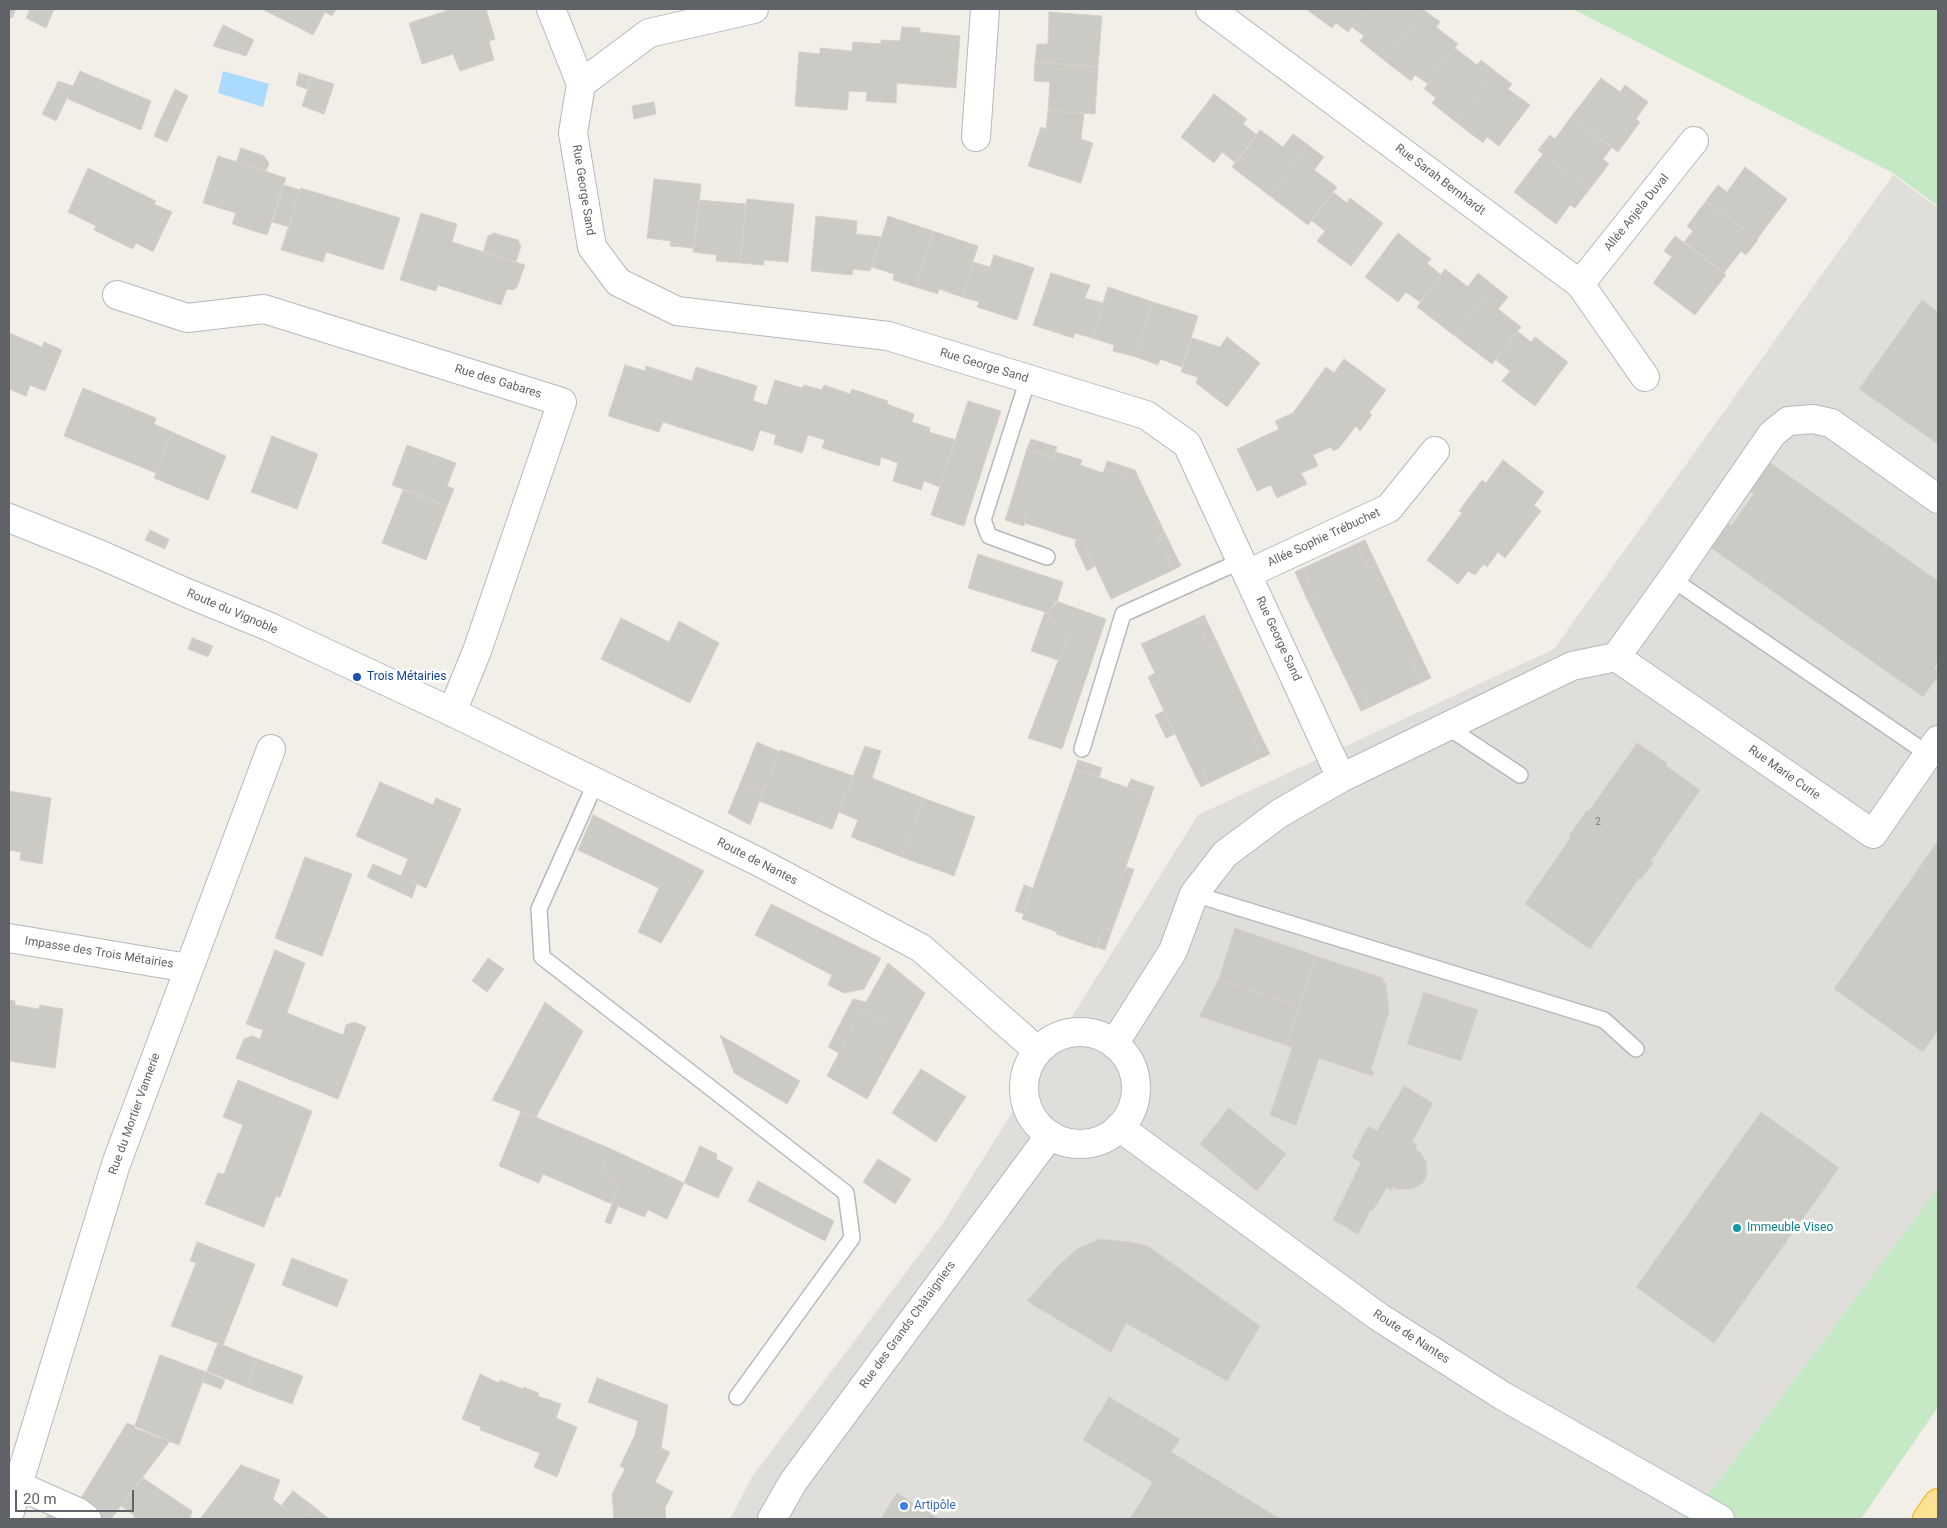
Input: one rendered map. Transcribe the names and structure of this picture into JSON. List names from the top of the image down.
{
  "streets": {
    "street": [
      "Rue Sarah Bernhardt",
      "Rue George Sand",
      "Allée Anjela Duval",
      "Rue des Gabares",
      "Allée Sophie Trébuchet",
      "Route du Vignoble",
      "Rue Marie Curie",
      "Route de Nantes",
      "Impasse des Trois Métairies",
      "Rue du Mortier Vannerie",
      "Rue des Grands Châtaigniers"
    ]
  },
  "crossings": [
    ["Rue Sarah Bernhardt", "Allée Anjela Duval"],
    ["Rue George Sand", "Allée Sophie Trébuchet"],
    ["Rue des Gabares", "Route du Vignoble"],
    ["Rue des Gabares", "Route de Nantes"],
    ["Route du Vignoble", "Route de Nantes"],
    ["Route de Nantes", "Rue des Grands Châtaigniers"],
    ["Impasse des Trois Métairies", "Rue du Mortier Vannerie"]
  ],
  "places": ["Trois Métairies", "Immeuble Viseo", "Artipôle"],
  "house_numbers": ["2"],
  "scale_bar": "20 m"
}
